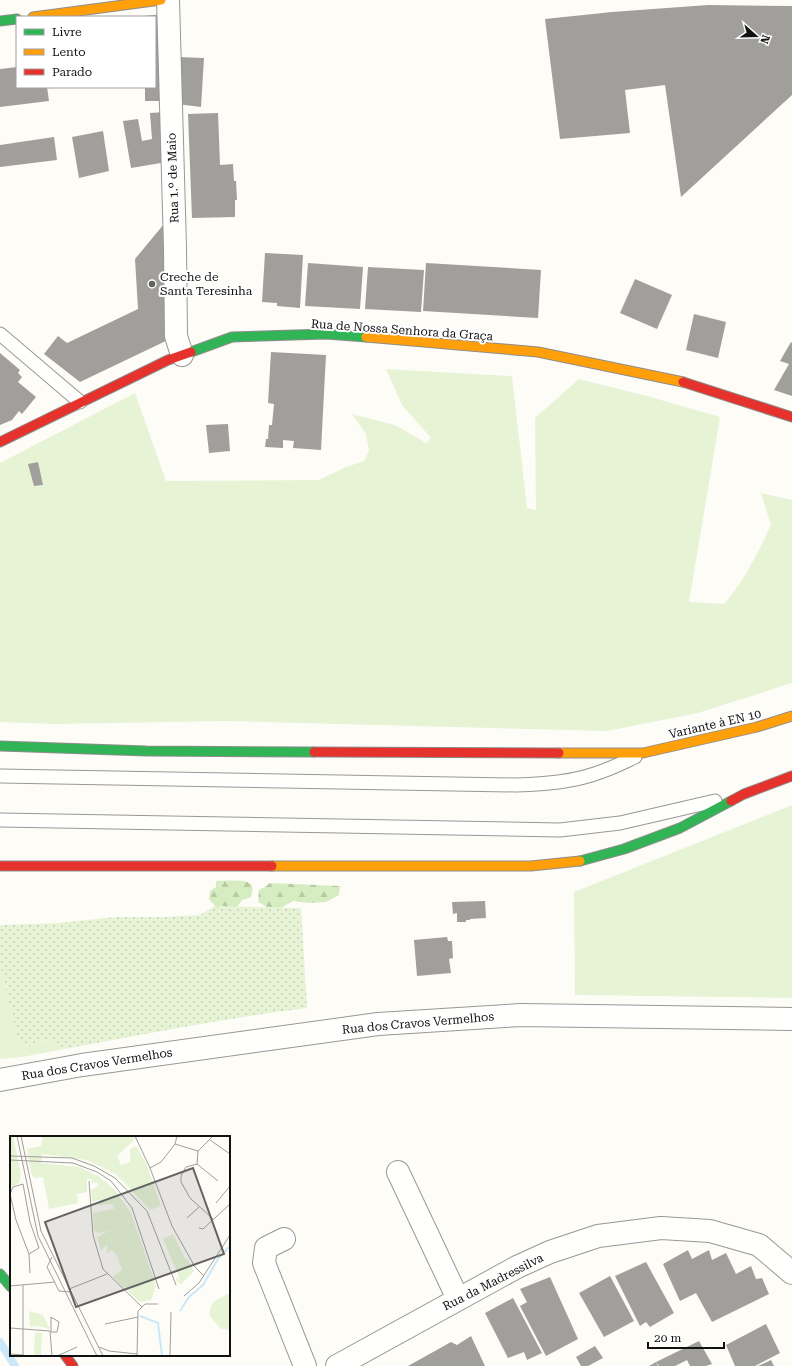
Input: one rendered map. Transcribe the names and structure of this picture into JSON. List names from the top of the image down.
{
  "streets": {
    "main road": ["Rua de Nossa Senhora da Graça", "Variante à EN 10"],
    "street": ["Rua 1.º de Maio", "Rua dos Cravos Vermelhos", "Rua da Madressilva"]
  },
  "crossings": [
    ["Rua 1.º de Maio", "Rua de Nossa Senhora da Graça"]
  ],
  "places": ["Creche de Santa Teresinha"],
  "legend": ["Livre", "Lento", "Parado"],
  "scale_bar": "20 m",
  "north": "right"
}
